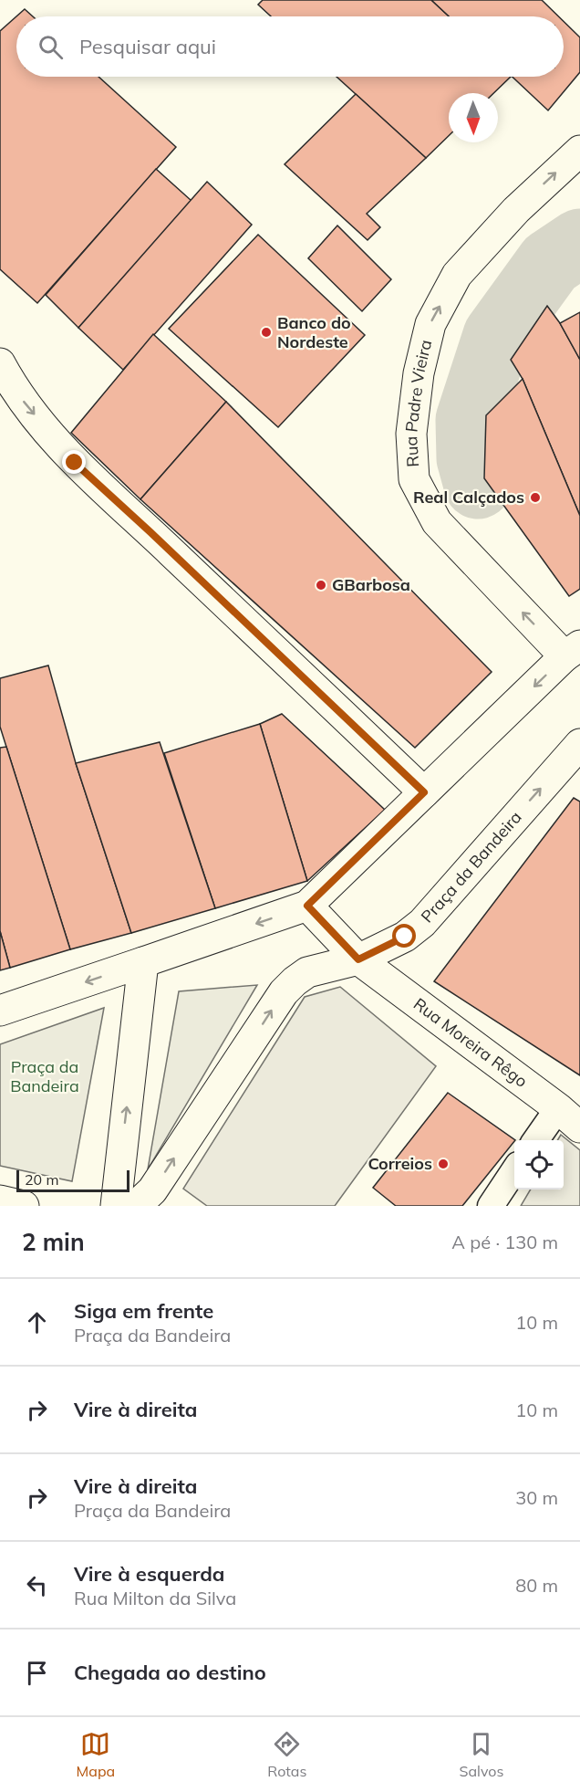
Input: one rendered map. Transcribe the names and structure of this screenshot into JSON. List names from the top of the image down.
{
  "streets": {
    "street": ["Rua Padre Vieira", "Praça da Bandeira", "Rua Moreira Rêgo"]
  },
  "crossings": [
    ["Praça da Bandeira", "Rua Moreira Rêgo"]
  ],
  "one_way": ["Rua Padre Vieira"],
  "parks": ["Praça da Bandeira"],
  "places": [
    "Banco do Nordeste",
    "Real Calçados",
    "GBarbosa",
    "Correios"
  ],
  "scale_bar": "20 m",
  "north": "bottom",
  "page": {
    "search": "Pesquisar aqui",
    "scale": "20 m",
    "heading": ["2 min", "A pé · 130 m"],
    "list": [
      ["Siga em frente", "Praça da Bandeira", "10 m"],
      ["Vire à direita", "10 m"],
      ["Vire à direita", "Praça da Bandeira", "30 m"],
      ["Vire à esquerda", "Rua Milton da Silva", "80 m"],
      "Chegada ao destino"
    ],
    "nav": ["Mapa", "Rotas", "Salvos"]
  }
}
